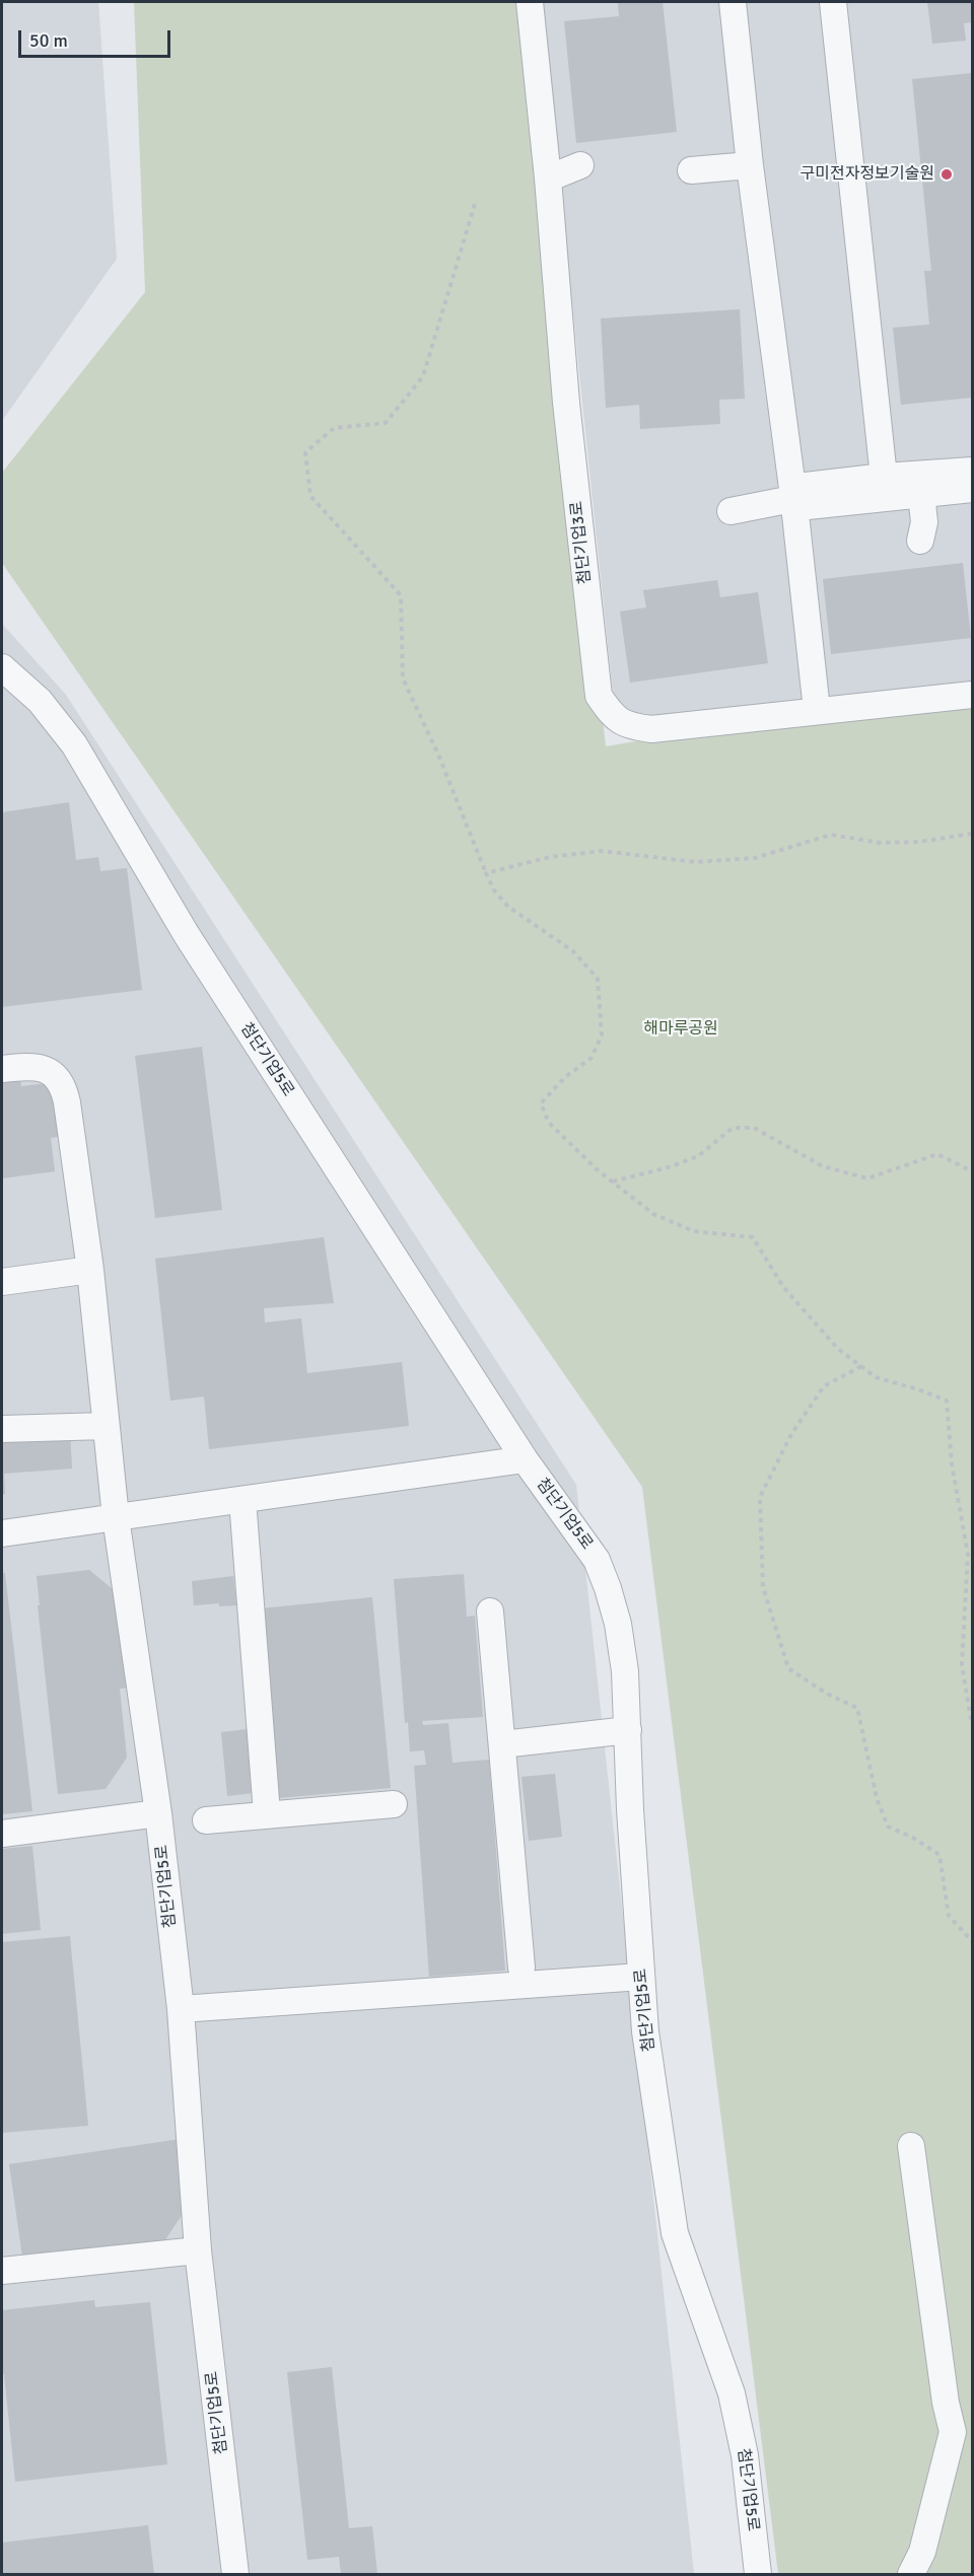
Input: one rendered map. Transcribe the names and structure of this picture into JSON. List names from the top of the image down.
{
  "streets": {
    "street": ["첨단기업3로", "첨단기업5로"]
  },
  "parks": ["해마루공원"],
  "places": ["구미전자정보기술원"],
  "scale_bar": "50 m"
}
